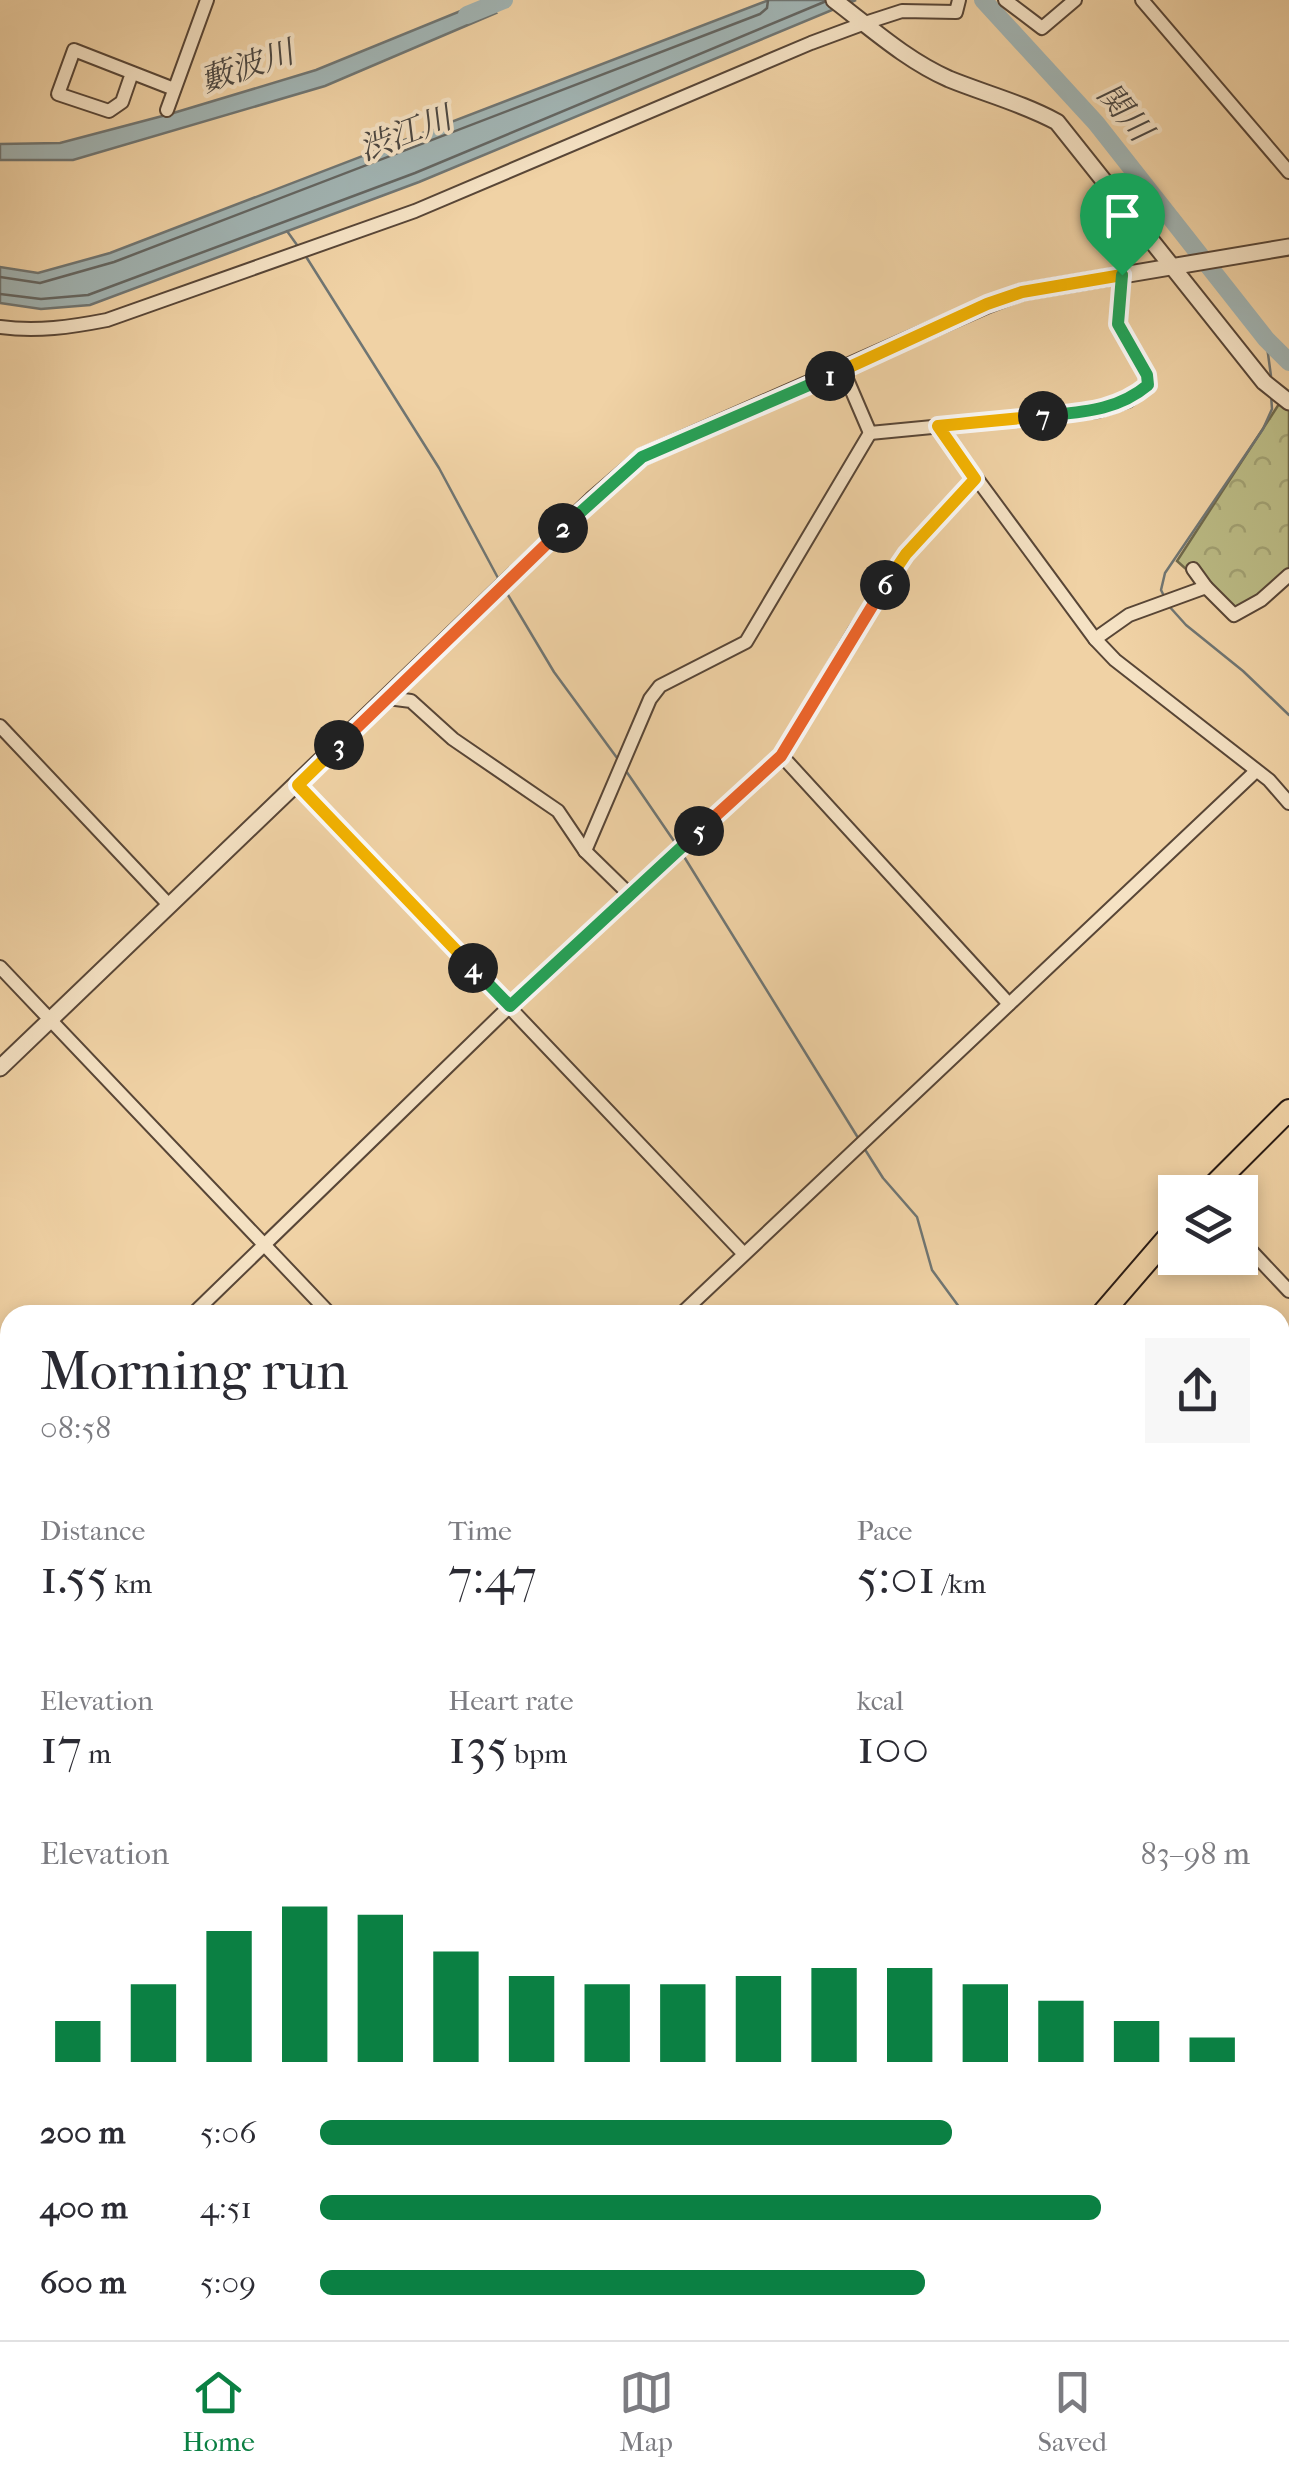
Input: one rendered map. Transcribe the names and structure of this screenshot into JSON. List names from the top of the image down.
{
  "water": ["藪波川", "関川", "渋江川"],
  "page": {
    "pins": [
      "1",
      "7",
      "2",
      "6",
      "3",
      "5",
      "4"
    ],
    "heading": ["Morning run", "08:58"],
    "stats": [
      ["Distance", "1.55 km"],
      ["Time", "7:47"],
      ["Pace", "5:01 /km"],
      ["Elevation", "17 m"],
      ["Heart rate", "135 bpm"],
      ["kcal", "100"]
    ],
    "chart": ["Elevation", "83–98 m"],
    "list": [
      {
        "name": "200 m",
        "note": "5:06"
      },
      {
        "name": "400 m",
        "note": "4:51"
      },
      {
        "name": "600 m",
        "note": "5:09"
      }
    ],
    "tabs": ["Home", "Map", "Saved"]
  }
}
